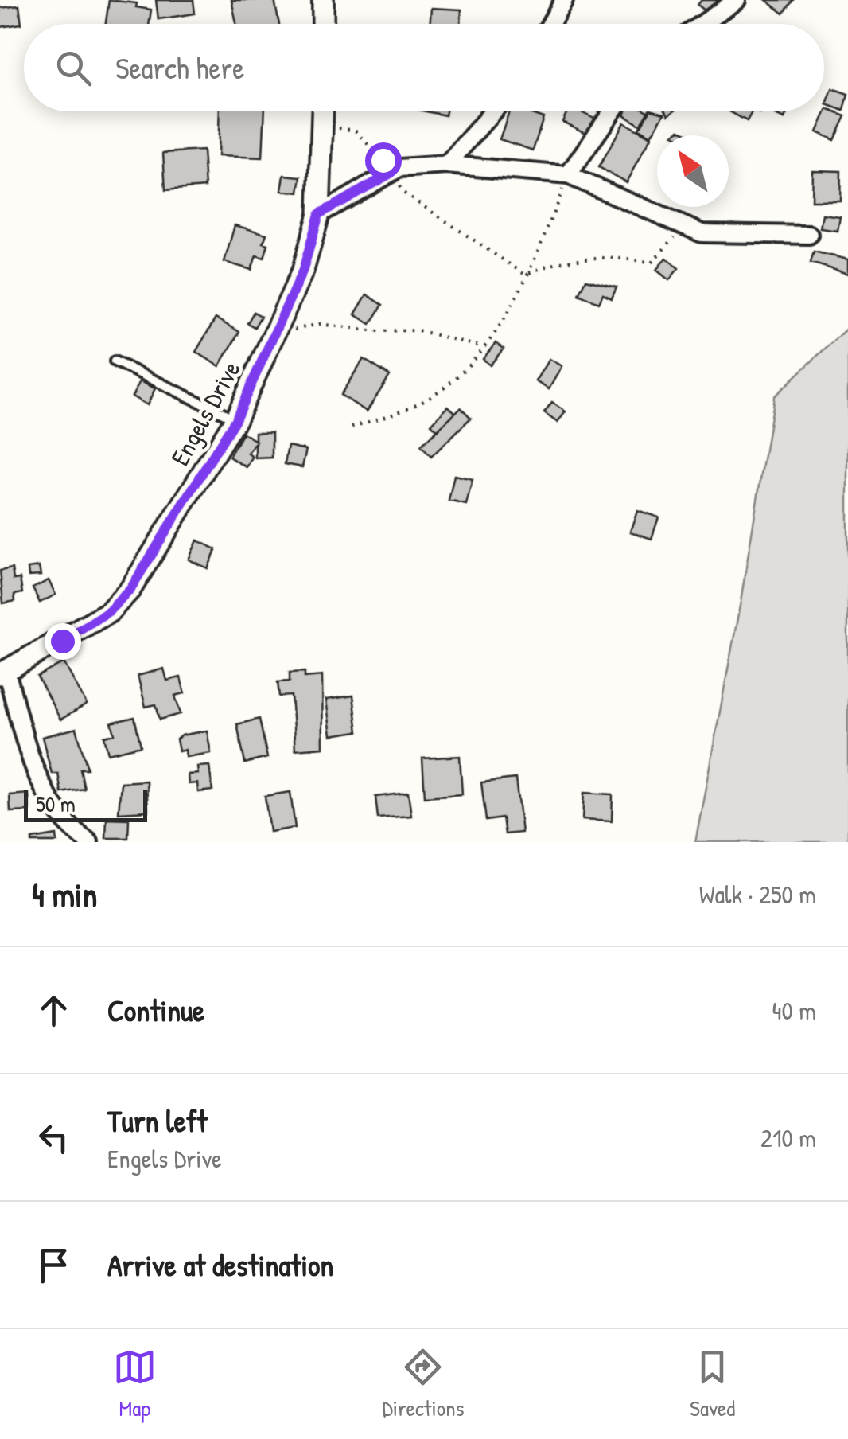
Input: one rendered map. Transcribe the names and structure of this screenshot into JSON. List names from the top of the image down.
{
  "streets": {
    "street": ["Engels Drive"]
  },
  "scale_bar": "50 m",
  "north": "top left",
  "page": {
    "search": "Search here",
    "scale": "50 m",
    "heading": ["4 min", "Walk · 250 m"],
    "list": [
      ["Continue", "40 m"],
      ["Turn left", "Engels Drive", "210 m"],
      "Arrive at destination"
    ],
    "nav": ["Map", "Directions", "Saved"]
  }
}
